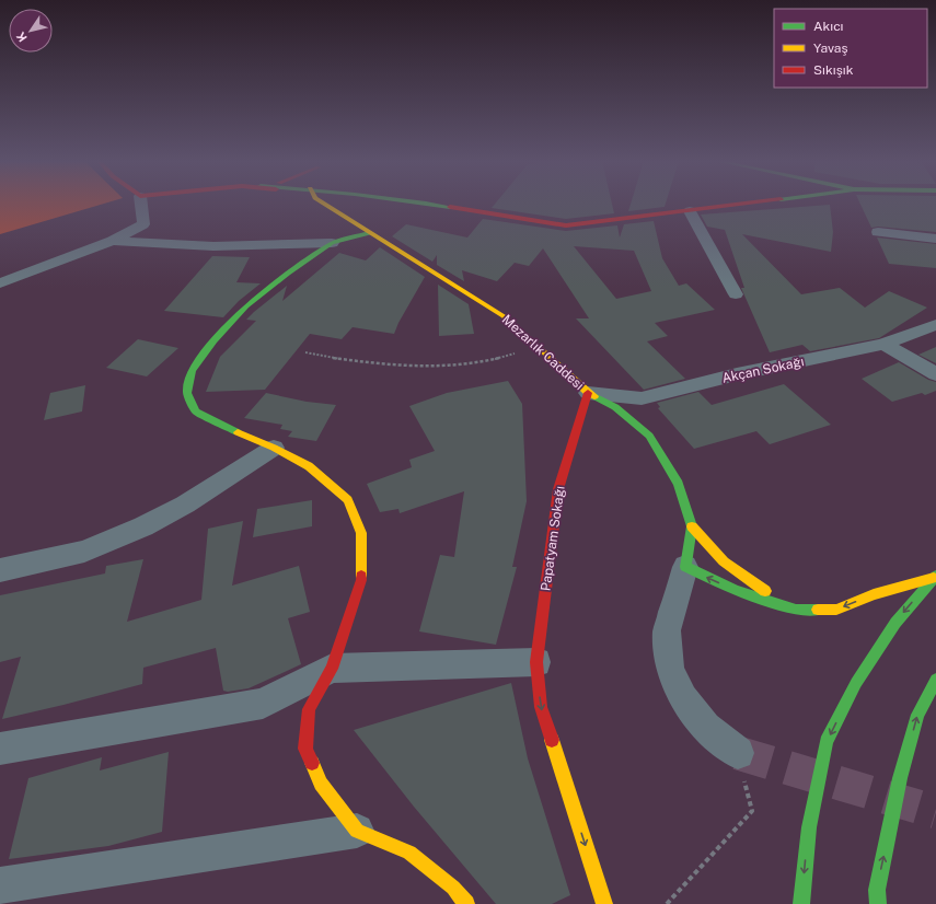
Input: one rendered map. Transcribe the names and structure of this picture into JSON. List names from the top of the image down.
{
  "streets": {
    "main road": ["Mezarlık Caddesi", "Papatyam Sokağı"],
    "street": ["Akçan Sokağı"]
  },
  "crossings": [
    ["Mezarlık Caddesi", "Akçan Sokağı"],
    ["Mezarlık Caddesi", "Papatyam Sokağı"],
    ["Akçan Sokağı", "Papatyam Sokağı"]
  ],
  "one_way": ["Papatyam Sokağı"],
  "legend": ["Akıcı", "Yavaş", "Sıkışık"],
  "north": "bottom left"
}
